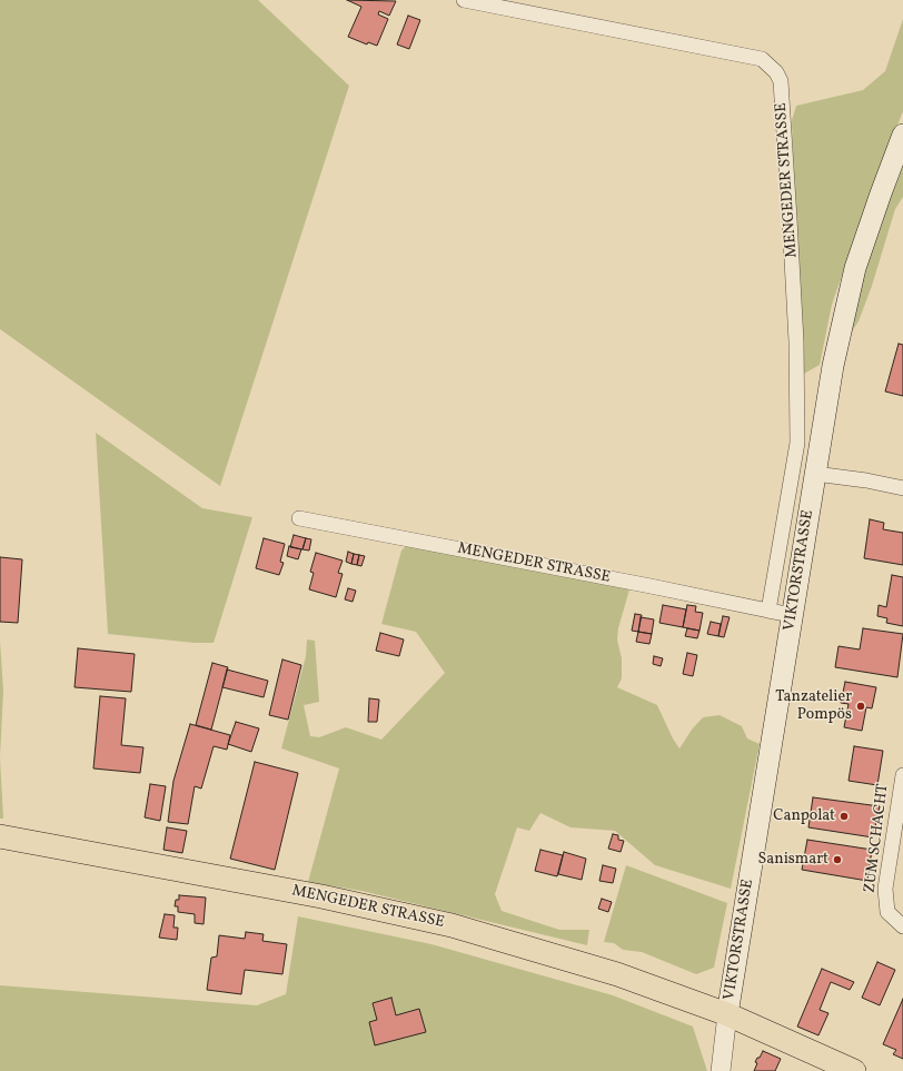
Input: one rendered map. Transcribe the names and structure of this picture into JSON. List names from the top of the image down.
{
  "streets": {
    "main road": ["MENGEDER STRASSE", "VIKTORSTRASSE"],
    "street": ["ZUM SCHACHT"]
  },
  "crossings": [
    ["MENGEDER STRASSE", "VIKTORSTRASSE"]
  ],
  "places": ["Tanzatelier Pompös", "Canpolat", "Sanismart"]
}
